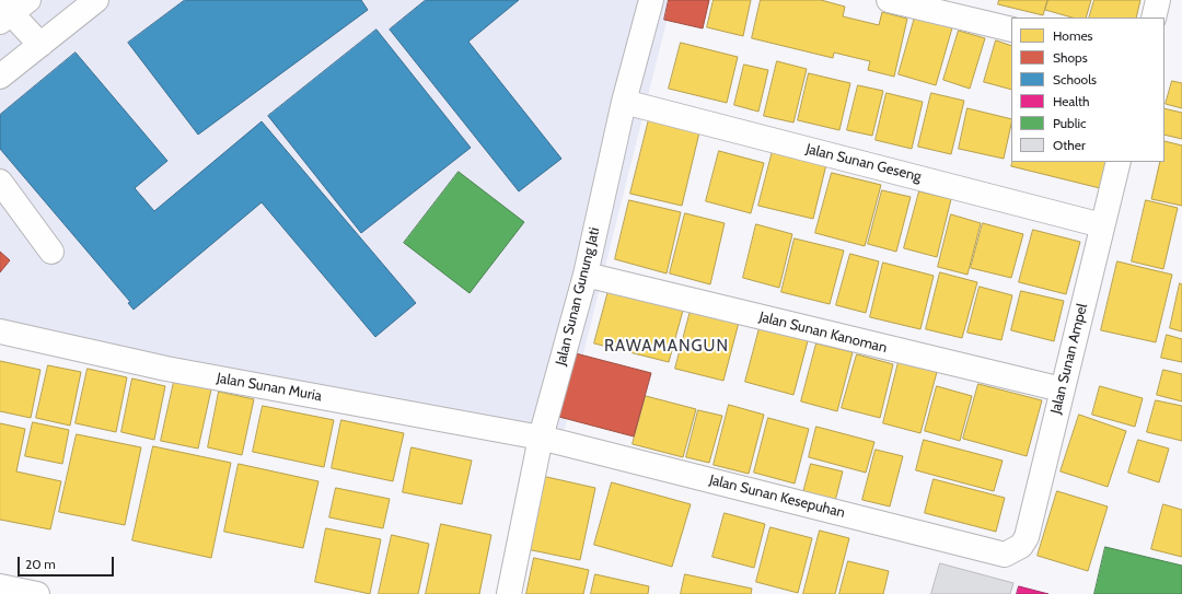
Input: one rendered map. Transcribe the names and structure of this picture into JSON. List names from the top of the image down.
{
  "streets": {
    "street": [
      "Jalan Sunan Geseng",
      "Jalan Sunan Gunung Jati",
      "Jalan Sunan Kanoman",
      "Jalan Sunan Ampel",
      "Jalan Sunan Muria",
      "Jalan Sunan Kesepuhan"
    ]
  },
  "crossings": [
    ["Jalan Sunan Geseng", "Jalan Sunan Gunung Jati"],
    ["Jalan Sunan Geseng", "Jalan Sunan Ampel"],
    ["Jalan Sunan Gunung Jati", "Jalan Sunan Kanoman"],
    ["Jalan Sunan Gunung Jati", "Jalan Sunan Muria"],
    ["Jalan Sunan Gunung Jati", "Jalan Sunan Kesepuhan"],
    ["Jalan Sunan Kanoman", "Jalan Sunan Ampel"],
    ["Jalan Sunan Ampel", "Jalan Sunan Kesepuhan"],
    ["Jalan Sunan Muria", "Jalan Sunan Kesepuhan"]
  ],
  "districts": ["RAWAMANGUN"],
  "legend": [
    "Homes",
    "Shops",
    "Schools",
    "Health",
    "Public",
    "Other"
  ],
  "scale_bar": "20 m"
}
